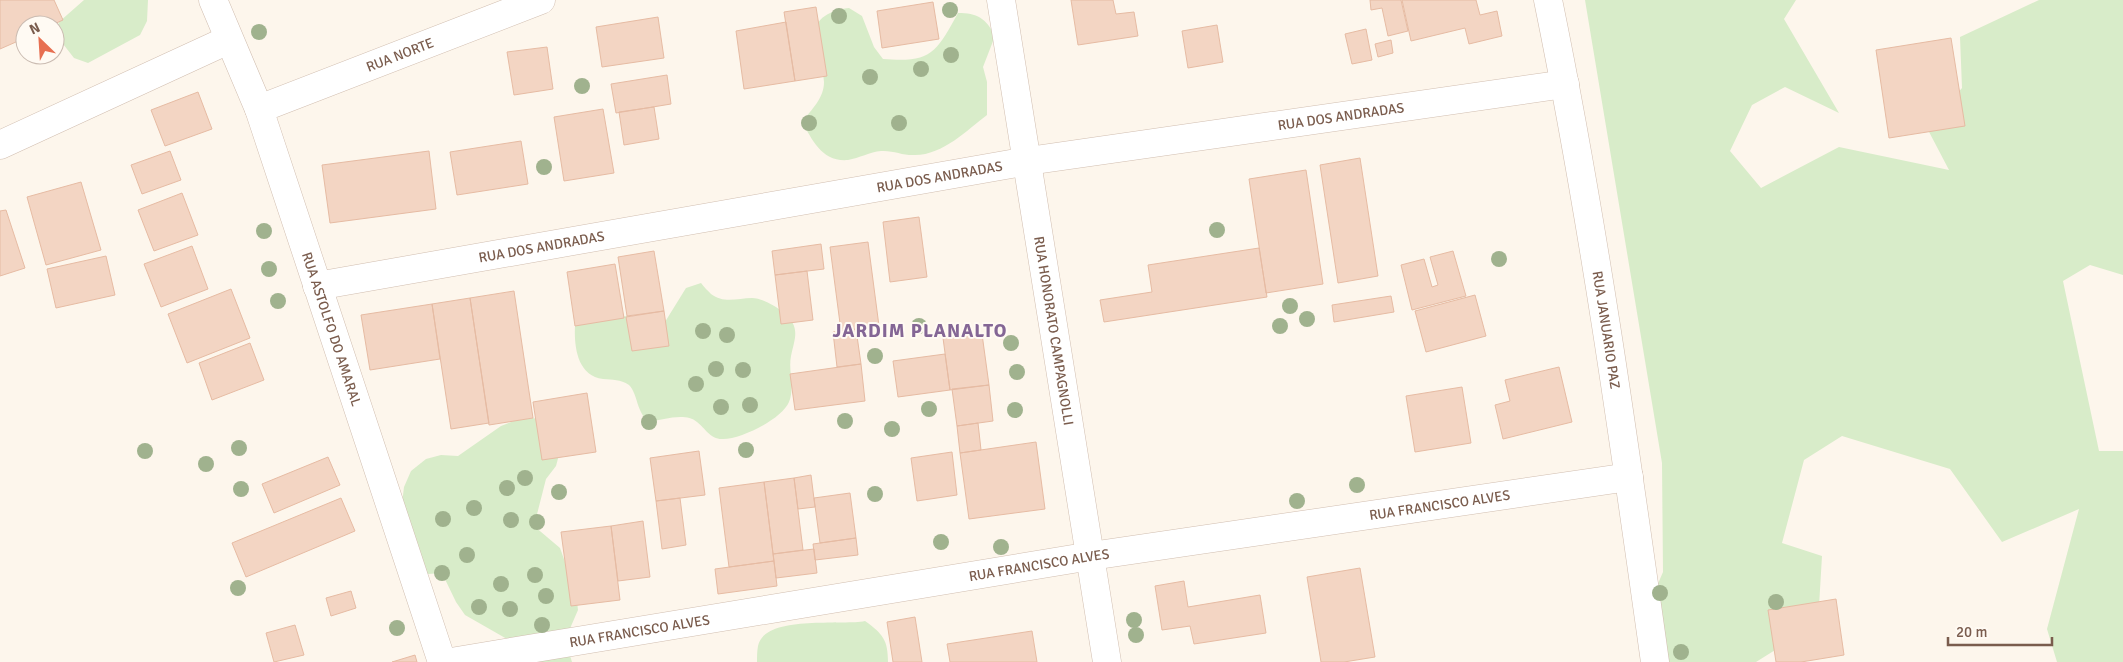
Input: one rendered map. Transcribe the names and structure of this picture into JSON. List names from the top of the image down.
{
  "streets": {
    "street": [
      "RUA NORTE",
      "RUA DOS ANDRADAS",
      "RUA ASTOLFO DO AMARAL",
      "RUA JANUARIO PAZ",
      "RUA HONORATO CAMPAGNOLLI",
      "RUA FRANCISCO ALVES"
    ]
  },
  "crossings": [
    ["RUA NORTE", "RUA ASTOLFO DO AMARAL"],
    ["RUA DOS ANDRADAS", "RUA ASTOLFO DO AMARAL"],
    ["RUA DOS ANDRADAS", "RUA JANUARIO PAZ"],
    ["RUA DOS ANDRADAS", "RUA HONORATO CAMPAGNOLLI"],
    ["RUA JANUARIO PAZ", "RUA FRANCISCO ALVES"],
    ["RUA HONORATO CAMPAGNOLLI", "RUA FRANCISCO ALVES"]
  ],
  "districts": ["JARDIM PLANALTO"],
  "scale_bar": "20 m",
  "north": "top left"
}
